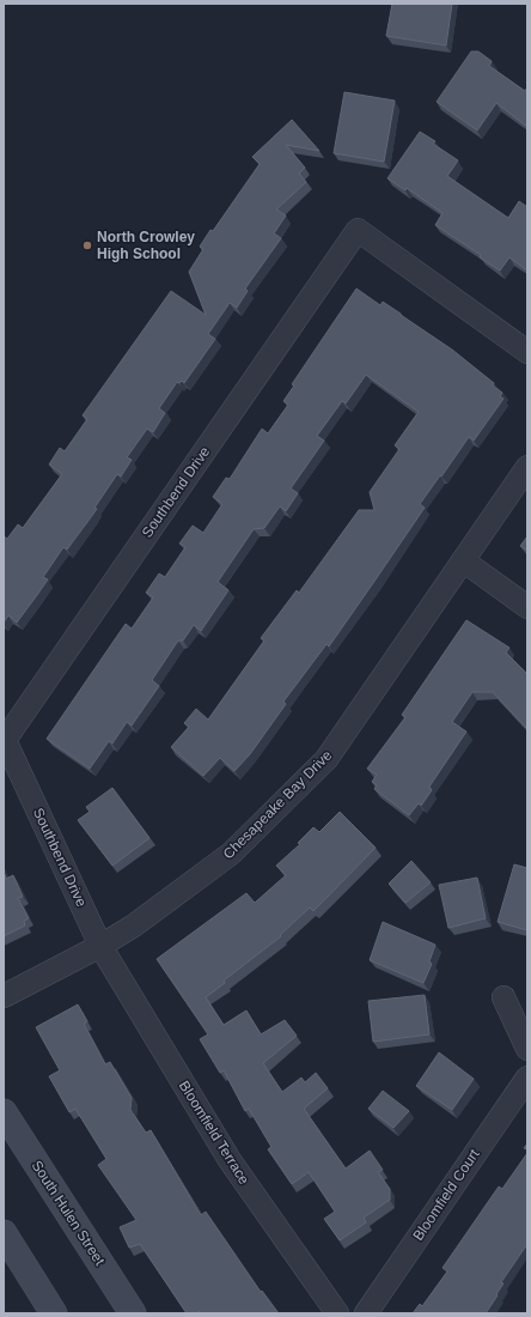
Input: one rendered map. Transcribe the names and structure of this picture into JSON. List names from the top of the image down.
{
  "streets": {
    "main road": ["South Hulen Street"],
    "street": [
      "Southbend Drive",
      "Chesapeake Bay Drive",
      "Bloomfield Terrace",
      "Bloomfield Court"
    ]
  },
  "crossings": [
    ["Southbend Drive", "Chesapeake Bay Drive"],
    ["Southbend Drive", "Bloomfield Terrace"],
    ["Chesapeake Bay Drive", "Bloomfield Terrace"]
  ],
  "places": ["North Crowley High School"]
}
